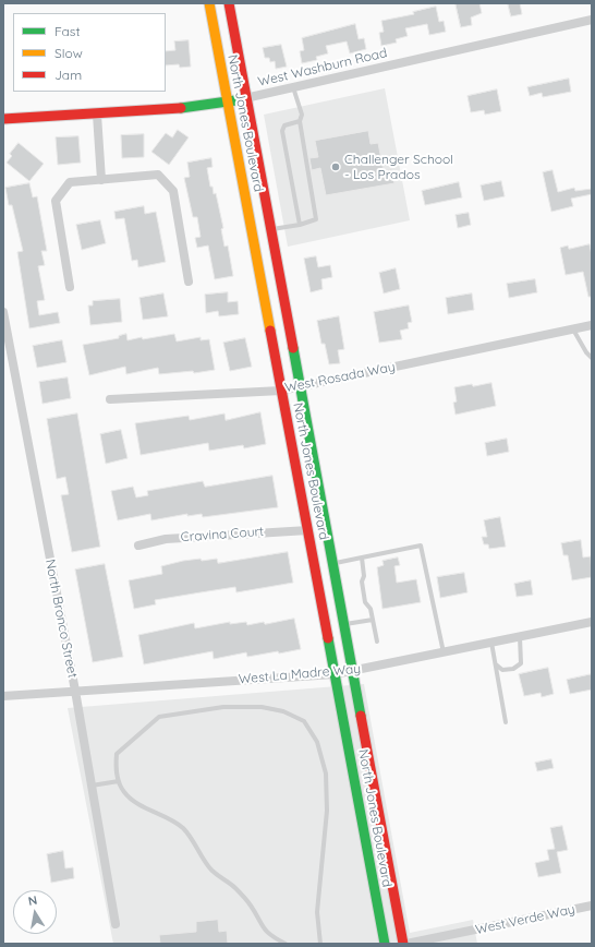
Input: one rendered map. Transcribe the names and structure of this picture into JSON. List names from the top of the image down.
{
  "streets": {
    "main road": ["West Washburn Road", "North Jones Boulevard"],
    "street": [
      "West Rosada Way",
      "Cravina Court",
      "North Bronco Street",
      "West La Madre Way",
      "West Verde Way"
    ]
  },
  "crossings": [
    ["West Washburn Road", "North Jones Boulevard"],
    ["North Jones Boulevard", "West Rosada Way"],
    ["North Jones Boulevard", "Cravina Court"],
    ["North Jones Boulevard", "West La Madre Way"],
    ["North Bronco Street", "West La Madre Way"]
  ],
  "places": ["Challenger School - Los Prados"],
  "legend": ["Fast", "Slow", "Jam"],
  "north": "top"
}
